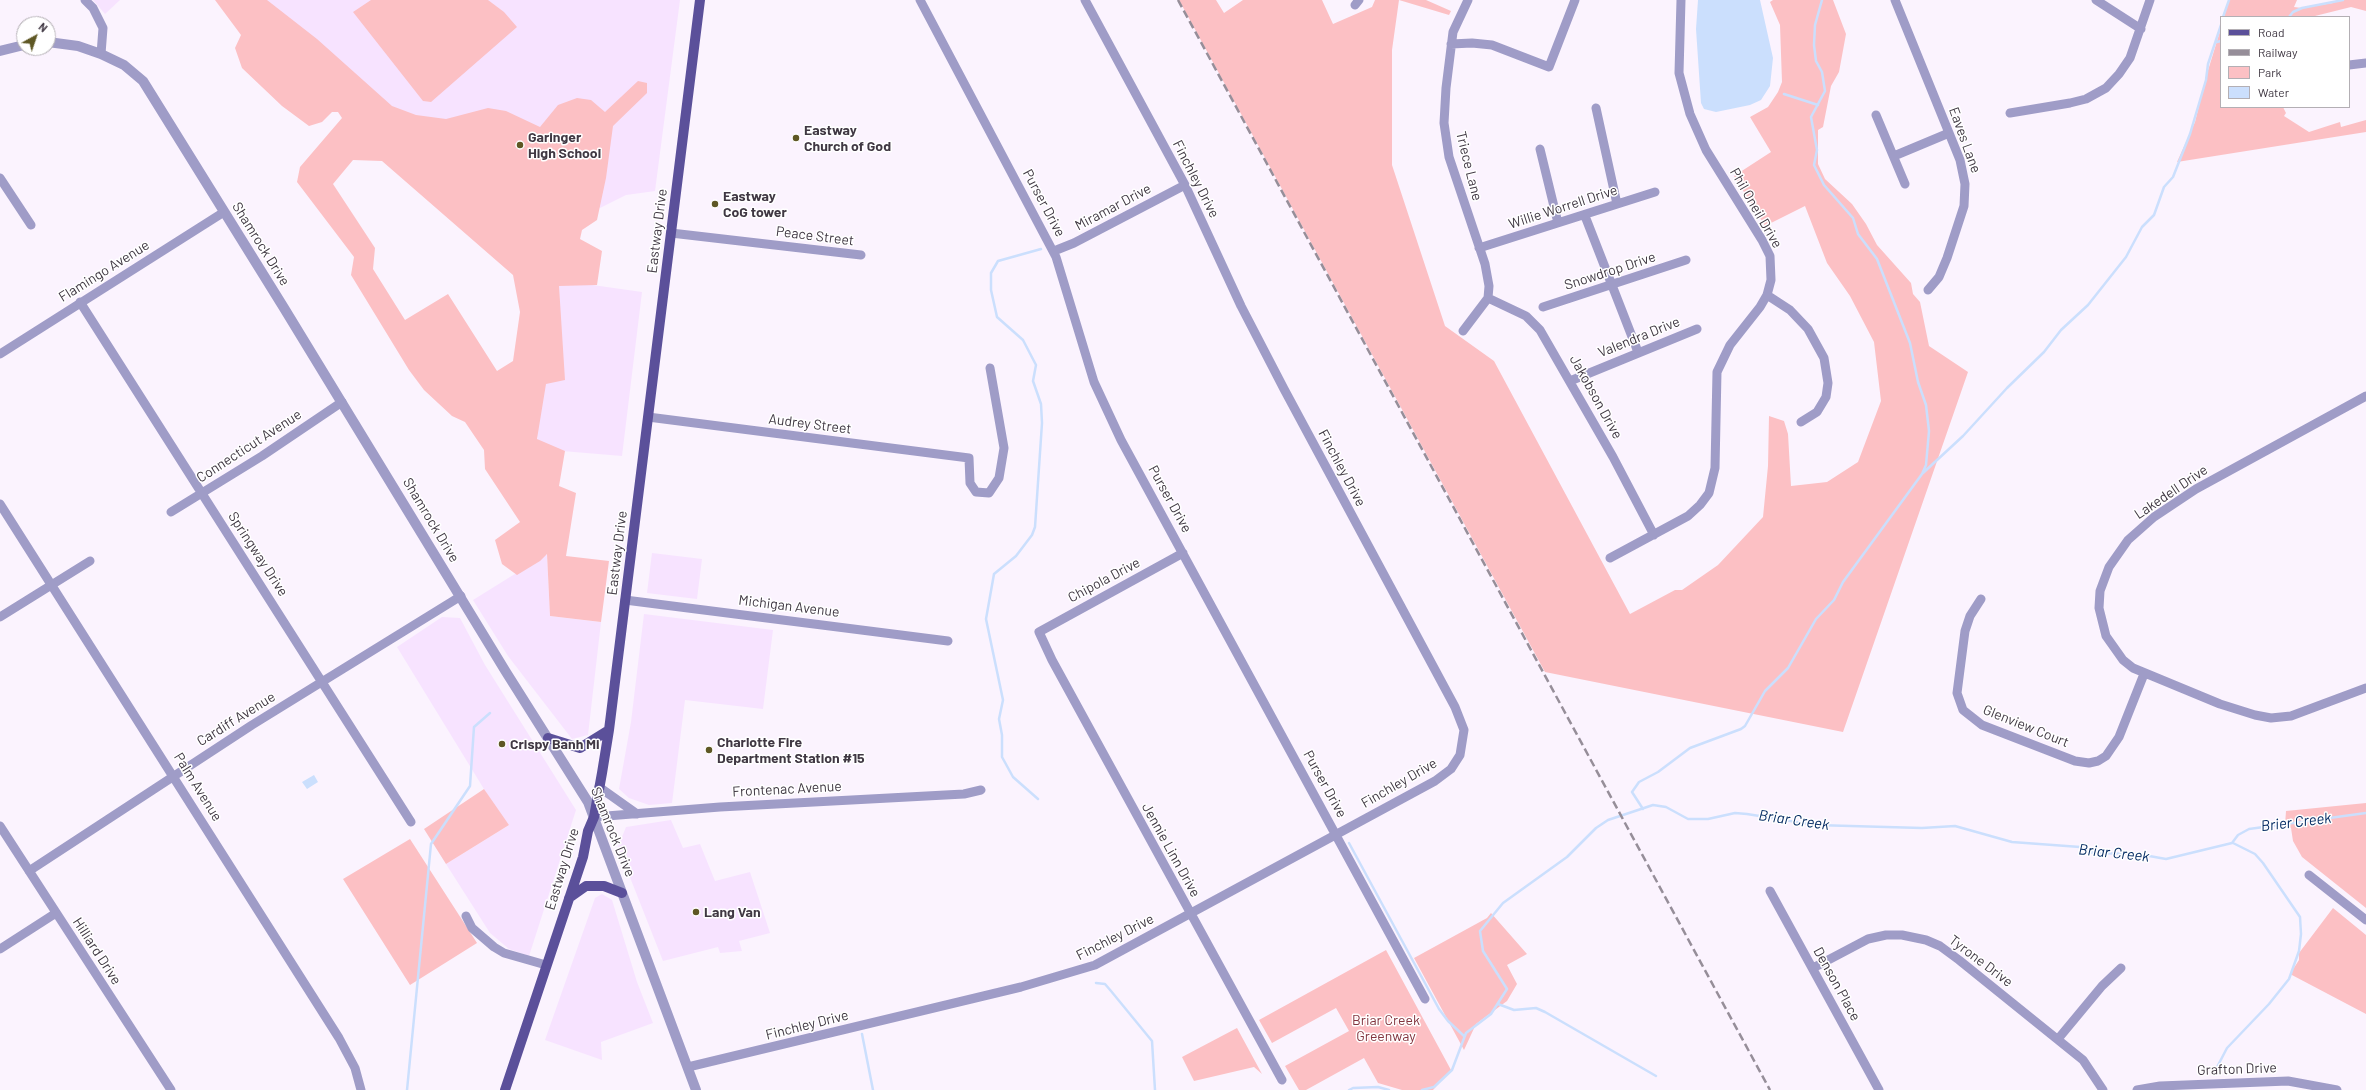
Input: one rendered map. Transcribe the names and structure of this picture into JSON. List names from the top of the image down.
{
  "streets": {
    "main road": ["Eastway Drive"],
    "street": [
      "Eaves Lane",
      "Triece Lane",
      "Finchley Drive",
      "Purser Drive",
      "Miramar Drive",
      "Willie Worrell Drive",
      "Phil Oneil Drive",
      "Peace Street",
      "Shamrock Drive",
      "Flamingo Avenue",
      "Snowdrop Drive",
      "Valendra Drive",
      "Jakobson Drive",
      "Audrey Street",
      "Connecticut Avenue",
      "Lakedell Drive",
      "Springway Drive",
      "Chipola Drive",
      "Michigan Avenue",
      "Cardiff Avenue",
      "Glenview Court",
      "Palm Avenue",
      "Frontenac Avenue",
      "Jennie Linn Drive",
      "Hilliard Drive",
      "Tyrone Drive",
      "Denson Place",
      "Grafton Drive"
    ]
  },
  "crossings": [
    ["Triece Lane", "Willie Worrell Drive"],
    ["Triece Lane", "Jakobson Drive"],
    ["Finchley Drive", "Purser Drive"],
    ["Finchley Drive", "Miramar Drive"],
    ["Finchley Drive", "Shamrock Drive"],
    ["Finchley Drive", "Jennie Linn Drive"],
    ["Purser Drive", "Miramar Drive"],
    ["Purser Drive", "Chipola Drive"],
    ["Phil Oneil Drive", "Jakobson Drive"],
    ["Eastway Drive", "Peace Street"],
    ["Eastway Drive", "Shamrock Drive"],
    ["Eastway Drive", "Audrey Street"],
    ["Eastway Drive", "Michigan Avenue"],
    ["Eastway Drive", "Frontenac Avenue"],
    ["Shamrock Drive", "Flamingo Avenue"],
    ["Shamrock Drive", "Connecticut Avenue"],
    ["Shamrock Drive", "Cardiff Avenue"],
    ["Shamrock Drive", "Frontenac Avenue"],
    ["Flamingo Avenue", "Springway Drive"],
    ["Valendra Drive", "Jakobson Drive"],
    ["Connecticut Avenue", "Springway Drive"],
    ["Lakedell Drive", "Glenview Court"],
    ["Springway Drive", "Cardiff Avenue"],
    ["Chipola Drive", "Jennie Linn Drive"],
    ["Cardiff Avenue", "Palm Avenue"],
    ["Cardiff Avenue", "Hilliard Drive"],
    ["Tyrone Drive", "Denson Place"]
  ],
  "water": ["Briar Creek", "Brier Creek"],
  "parks": ["Briar Creek Greenway"],
  "places": [
    "Eastway Church of God",
    "Garinger High School",
    "Eastway CoG tower",
    "Crispy Banh Mi",
    "Charlotte Fire Department Station #15",
    "Lang Van"
  ],
  "legend": [
    "Road",
    "Railway",
    "Park",
    "Water"
  ],
  "north": "top right"
}
